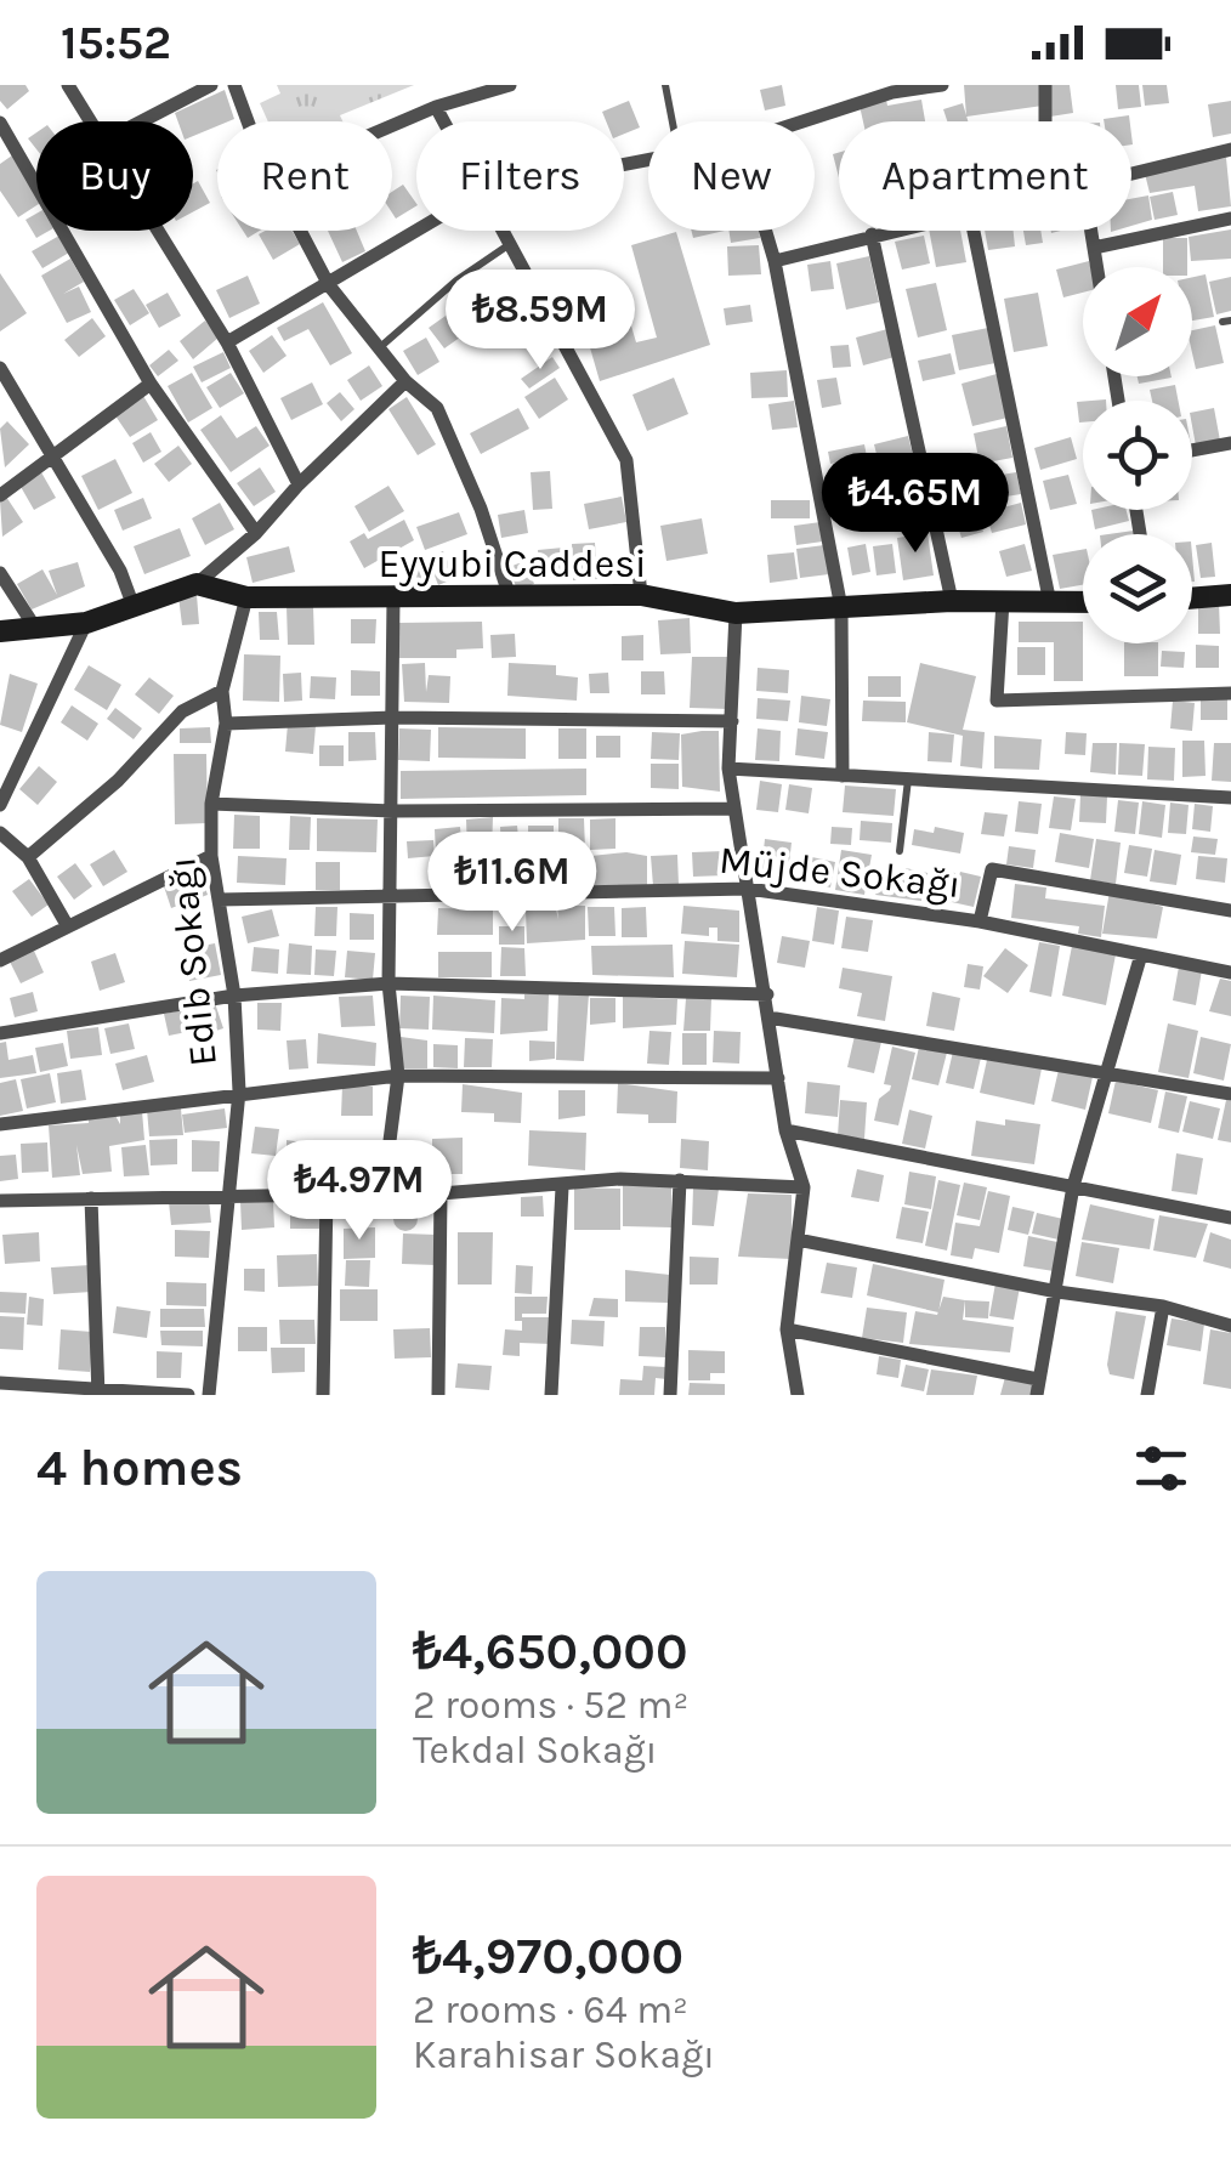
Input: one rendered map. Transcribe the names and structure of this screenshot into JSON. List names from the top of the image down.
{
  "streets": {
    "street": ["Eyyubi Caddesi", "Müjde Sokağı", "Edib Sokağı"]
  },
  "crossings": [
    ["Eyyubi Caddesi", "Edib Sokağı"],
    ["Müjde Sokağı", "Edib Sokağı"]
  ],
  "north": "top right",
  "page": {
    "status": "15:52",
    "chip": [
      "Buy",
      "Rent",
      "Filters",
      "New",
      "Apartment"
    ],
    "price": [
      "₺8.59M",
      "₺4.65M",
      "₺11.6M",
      "₺4.97M"
    ],
    "heading": "4 homes",
    "list": [
      {
        "name": "₺4,650,000",
        "note": "2 rooms · 52 m² · Tekdal Sokağı"
      },
      {
        "name": "₺4,970,000",
        "note": "2 rooms · 64 m² · Karahisar Sokağı"
      }
    ]
  }
}
